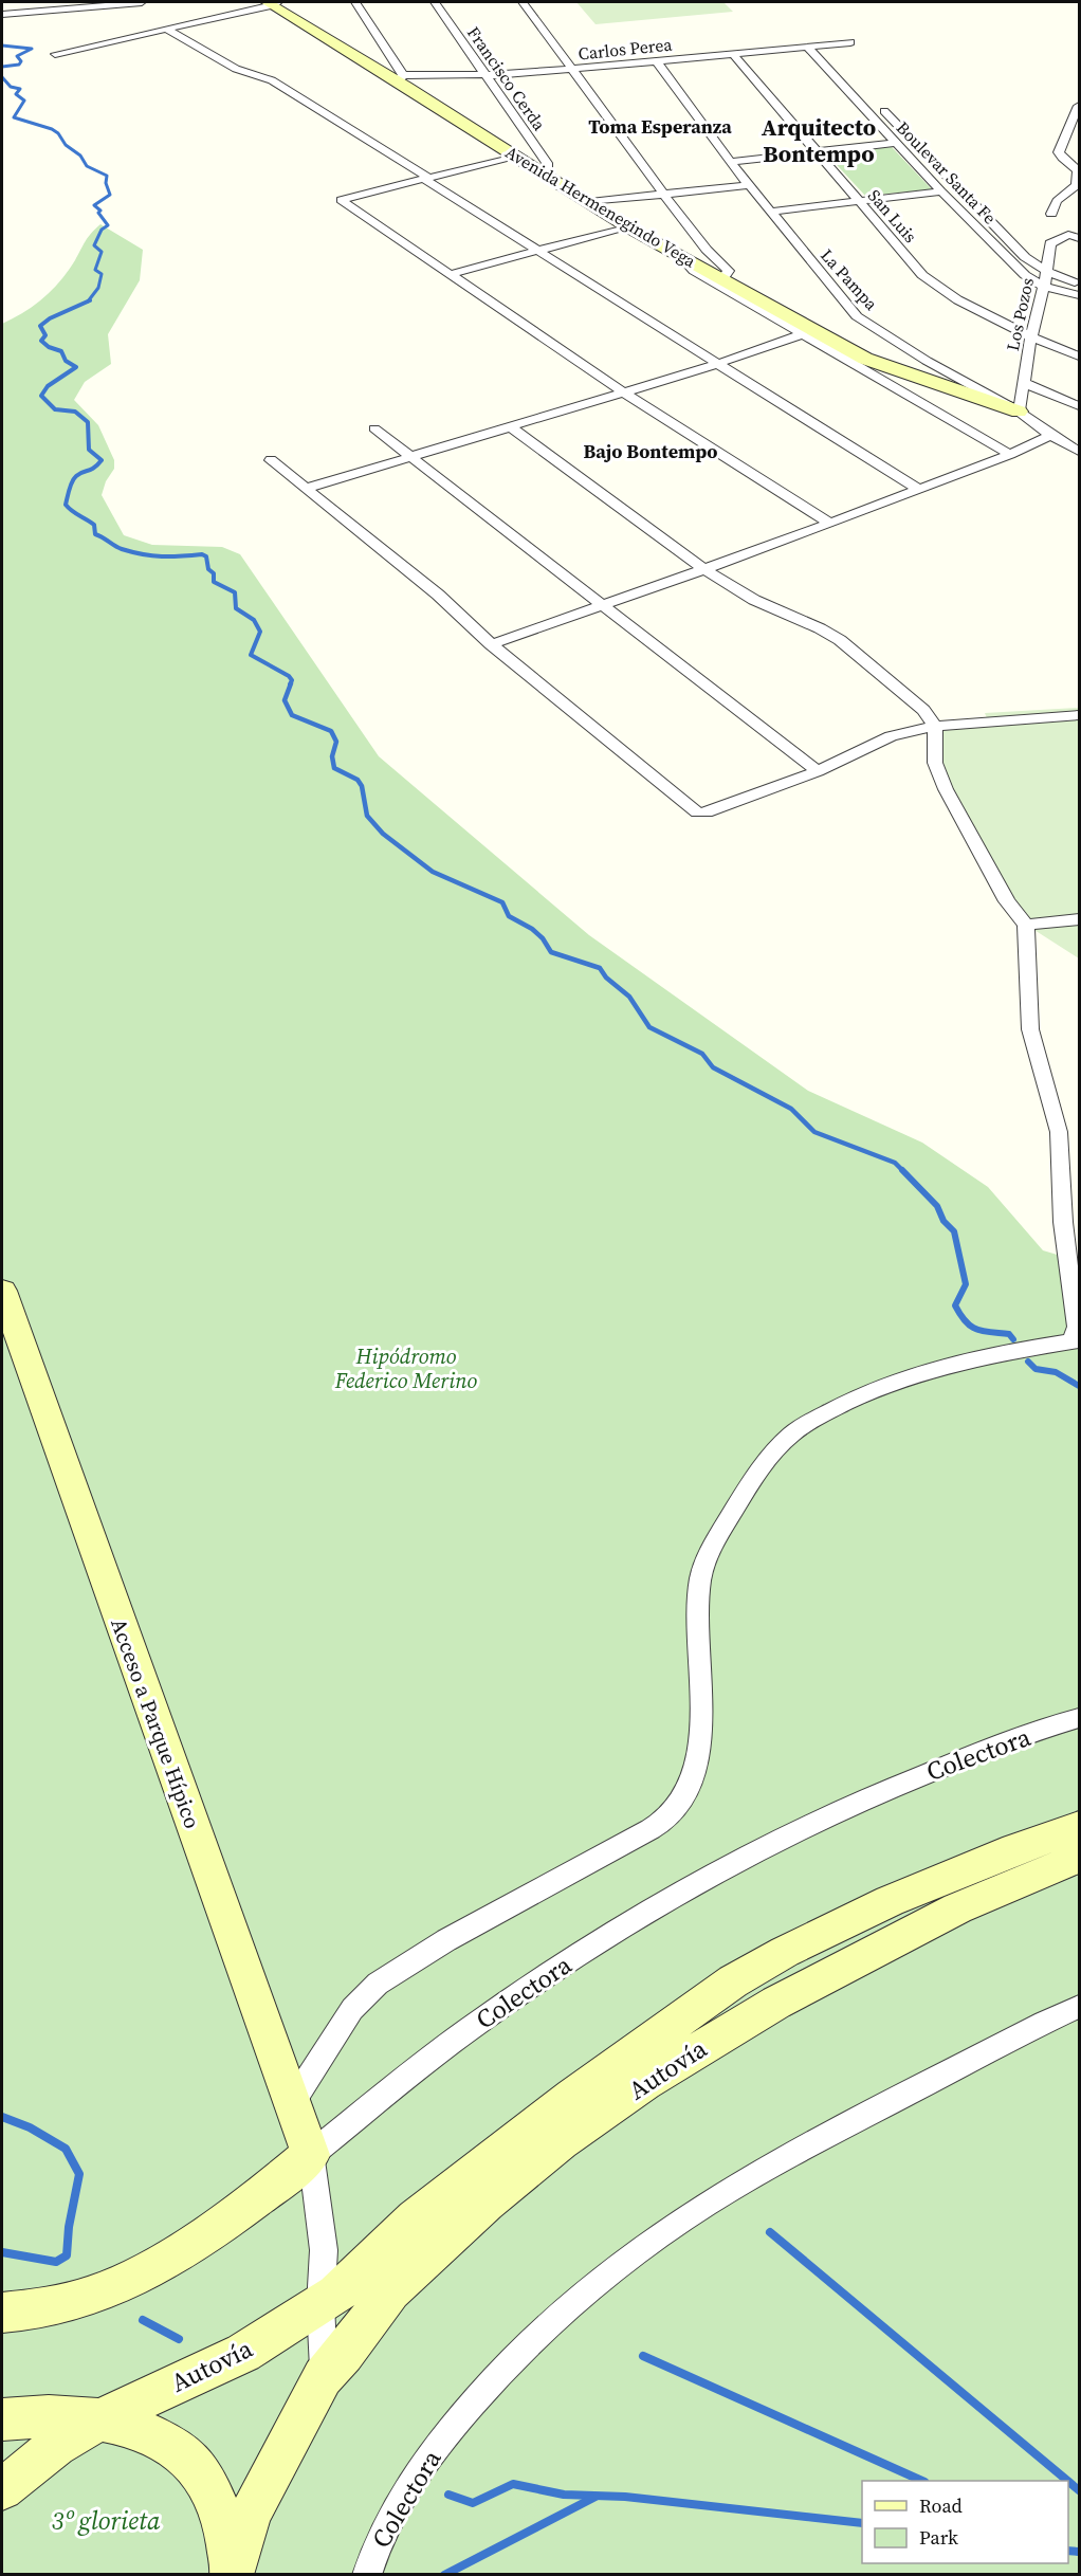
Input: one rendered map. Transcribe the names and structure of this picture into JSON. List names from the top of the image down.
{
  "streets": {
    "street": [
      "Carlos Perea",
      "Francisco Cerda",
      "Boulevar Santa Fe",
      "Avenida Hermenegindo Vega",
      "San Luis",
      "La Pampa",
      "Los Pozos",
      "Acceso a Parque Hípico",
      "Colectora",
      "Autovía"
    ]
  },
  "crossings": [
    ["Carlos Perea", "Francisco Cerda"],
    ["Carlos Perea", "Boulevar Santa Fe"],
    ["Carlos Perea", "Avenida Hermenegindo Vega"],
    ["Carlos Perea", "San Luis"],
    ["Carlos Perea", "La Pampa"],
    ["Francisco Cerda", "Avenida Hermenegindo Vega"],
    ["Boulevar Santa Fe", "Los Pozos"],
    ["Avenida Hermenegindo Vega", "La Pampa"],
    ["Avenida Hermenegindo Vega", "Los Pozos"],
    ["San Luis", "Los Pozos"],
    ["La Pampa", "Los Pozos"],
    ["Acceso a Parque Hípico", "Colectora"]
  ],
  "districts": ["Toma Esperanza", "Arquitecto Bontempo", "Bajo Bontempo"],
  "parks": ["Hipódromo Federico Merino", "3º glorieta"],
  "legend": ["Road", "Park"]
}
